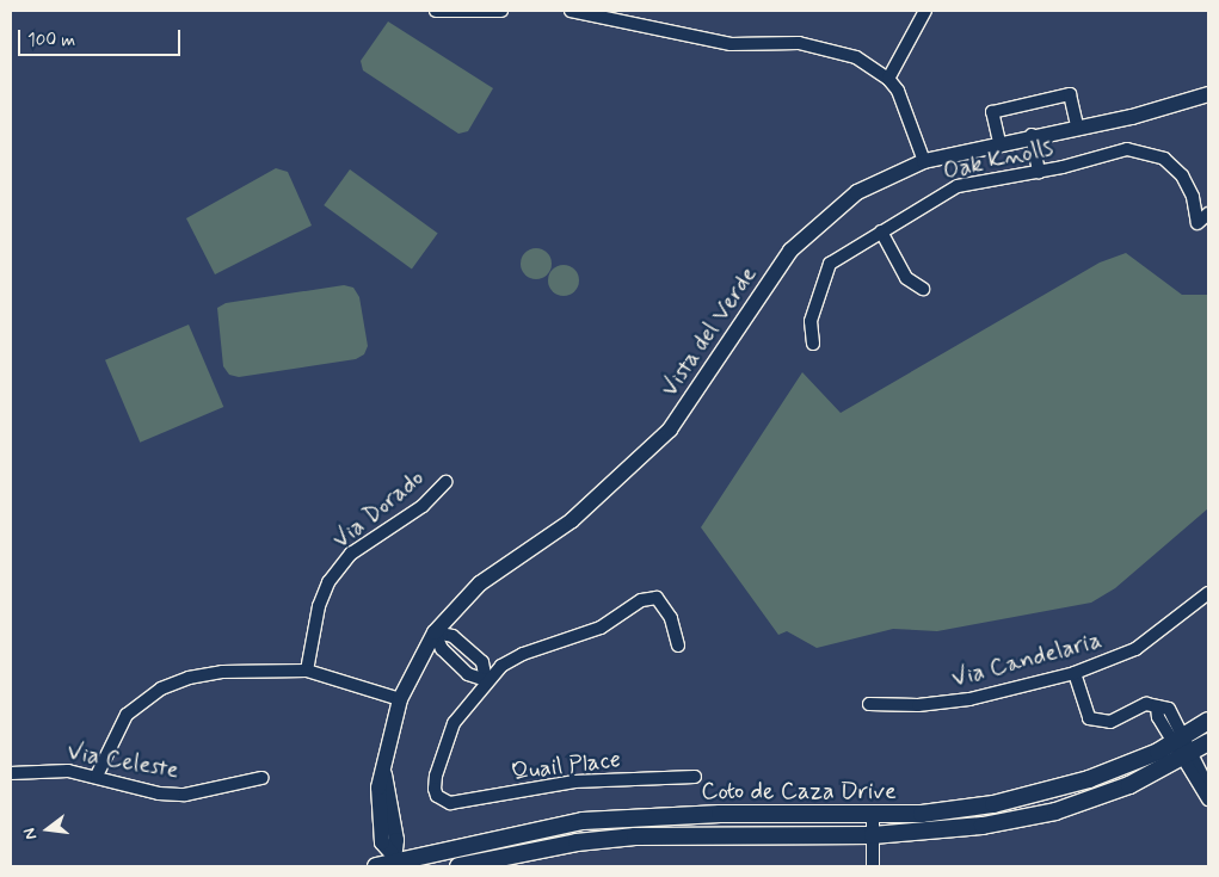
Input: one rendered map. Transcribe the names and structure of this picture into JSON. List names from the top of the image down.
{
  "streets": {
    "main road": ["Coto de Caza Drive"],
    "street": [
      "Oak Knolls",
      "Vista del Verde",
      "Via Dorado",
      "Via Candelaria",
      "Via Celeste",
      "Quail Place"
    ]
  },
  "crossings": [
    ["Vista del Verde", "Coto de Caza Drive"]
  ],
  "scale_bar": "100 m",
  "north": "left"
}
